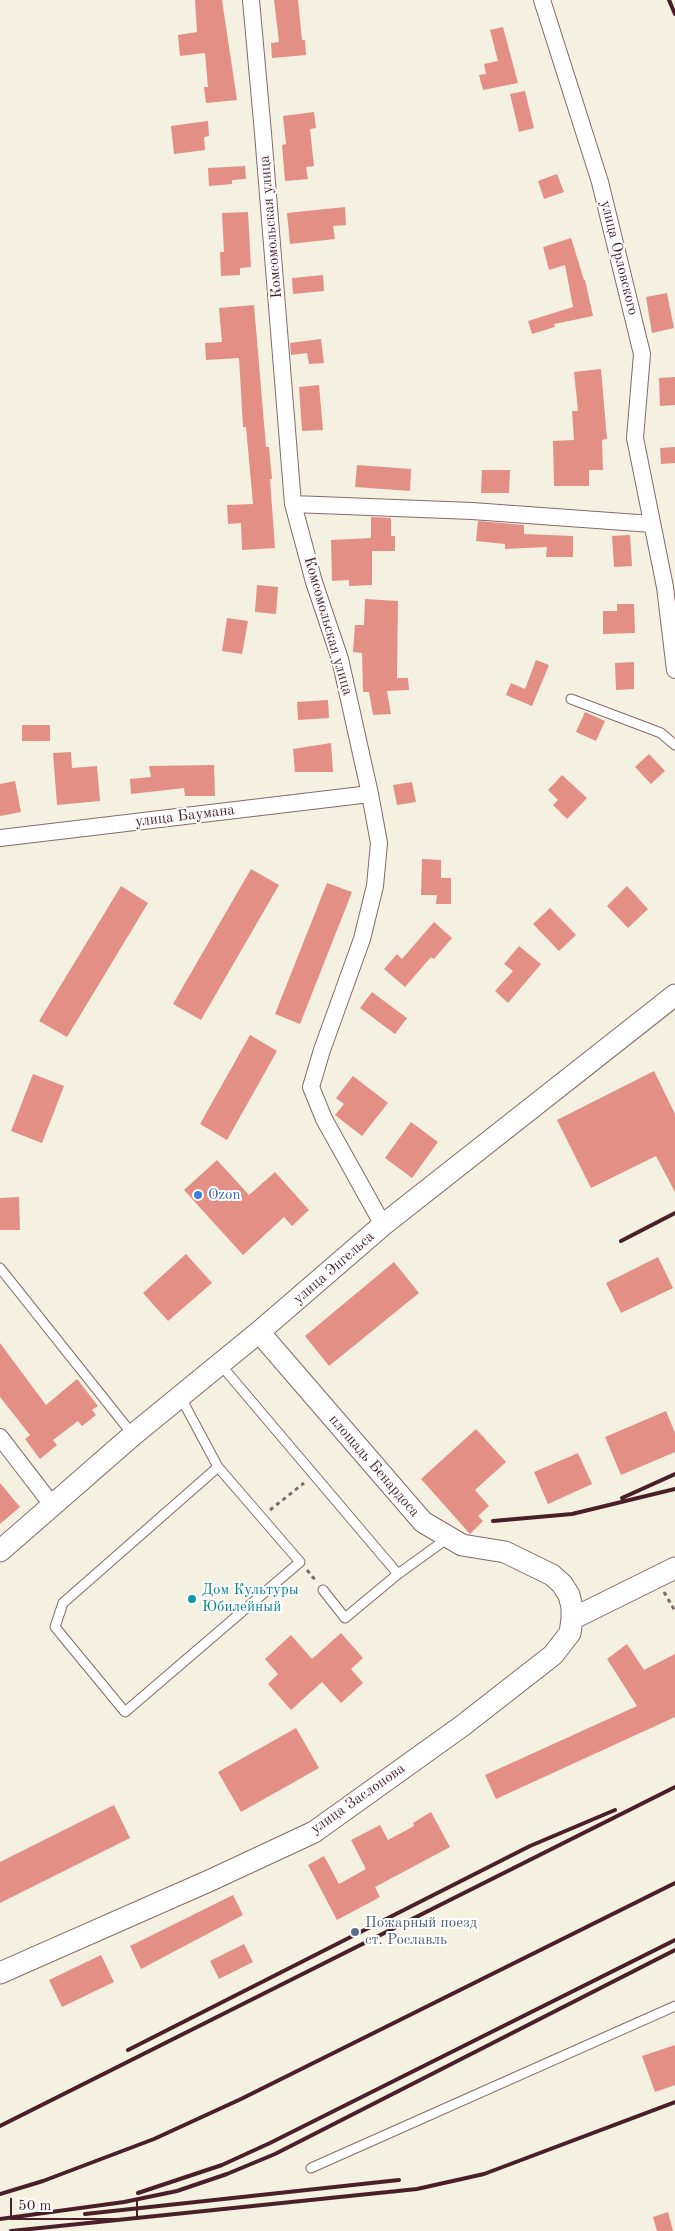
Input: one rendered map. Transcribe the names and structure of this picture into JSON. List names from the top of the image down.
{
  "streets": {
    "street": [
      "Комсомольская улица",
      "улица Орловского",
      "улица Баумана",
      "улица Энгельса",
      "площадь Бенардоса",
      "улица Заслонова"
    ]
  },
  "crossings": [
    ["Комсомольская улица", "улица Баумана"],
    ["Комсомольская улица", "улица Энгельса"],
    ["улица Энгельса", "площадь Бенардоса"],
    ["площадь Бенардоса", "улица Заслонова"]
  ],
  "places": ["Ozon", "Дом Культуры Юбилейный", "Пожарный поезд ст. Рославль"],
  "scale_bar": "50 m"
}
